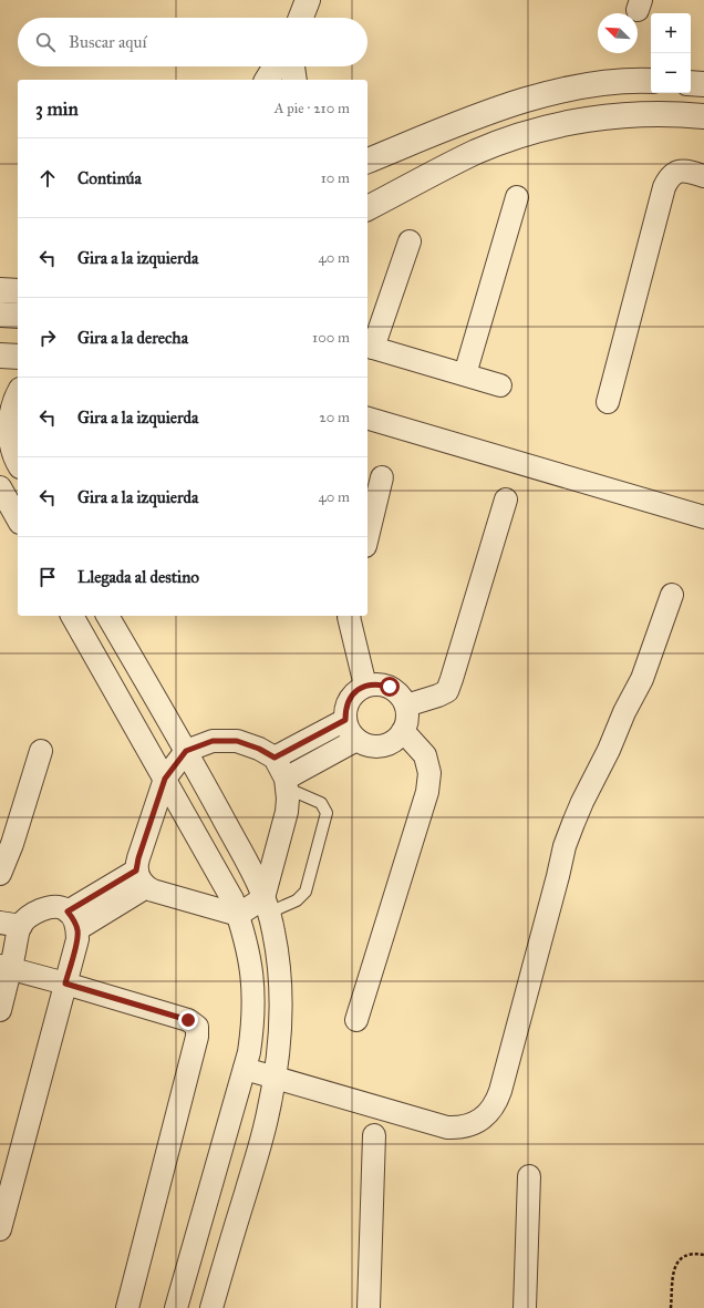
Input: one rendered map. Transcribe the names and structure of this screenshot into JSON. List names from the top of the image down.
{
  "north": "top left",
  "page": {
    "map_buttons": ["+", "−"],
    "search": "Buscar aquí",
    "heading": ["3 min", "A pie · 210 m"],
    "list": [
      ["Continúa", "10 m"],
      ["Gira a la izquierda", "40 m"],
      ["Gira a la derecha", "100 m"],
      ["Gira a la izquierda", "20 m"],
      ["Gira a la izquierda", "40 m"],
      "Llegada al destino"
    ]
  }
}
